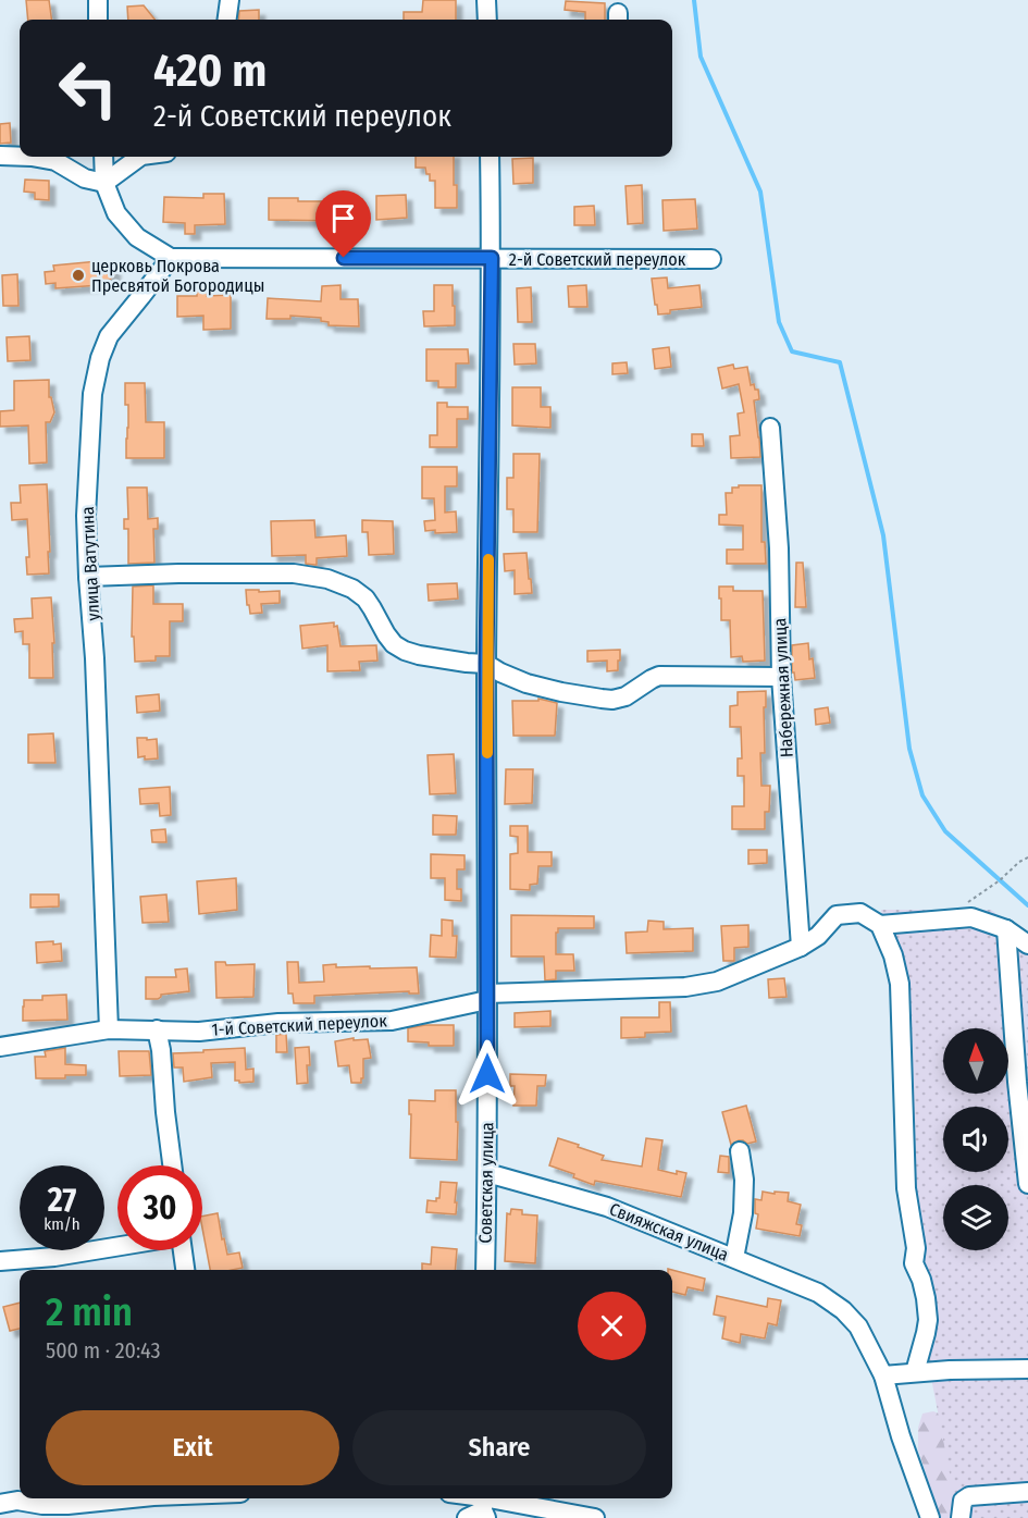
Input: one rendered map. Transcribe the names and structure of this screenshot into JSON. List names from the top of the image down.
{
  "streets": {
    "street": [
      "2-й Советский переулок",
      "улица Ватутина",
      "Набережная улица",
      "1-й Советский переулок",
      "Советская улица",
      "Свияжская улица"
    ]
  },
  "crossings": [
    ["2-й Советский переулок", "улица Ватутина"],
    ["2-й Советский переулок", "Советская улица"],
    ["улица Ватутина", "1-й Советский переулок"],
    ["Набережная улица", "1-й Советский переулок"],
    ["1-й Советский переулок", "Советская улица"],
    ["Советская улица", "Свияжская улица"]
  ],
  "places": ["церковь Покрова Пресвятой Богородицы"],
  "north": "top",
  "page": {
    "turn": ["420 m", "2-й Советский переулок"],
    "speed": "27 km/h",
    "limit": "30",
    "heading": ["2 min", "500 m · 20:43"],
    "buttons": ["Exit", "Share"]
  }
}
